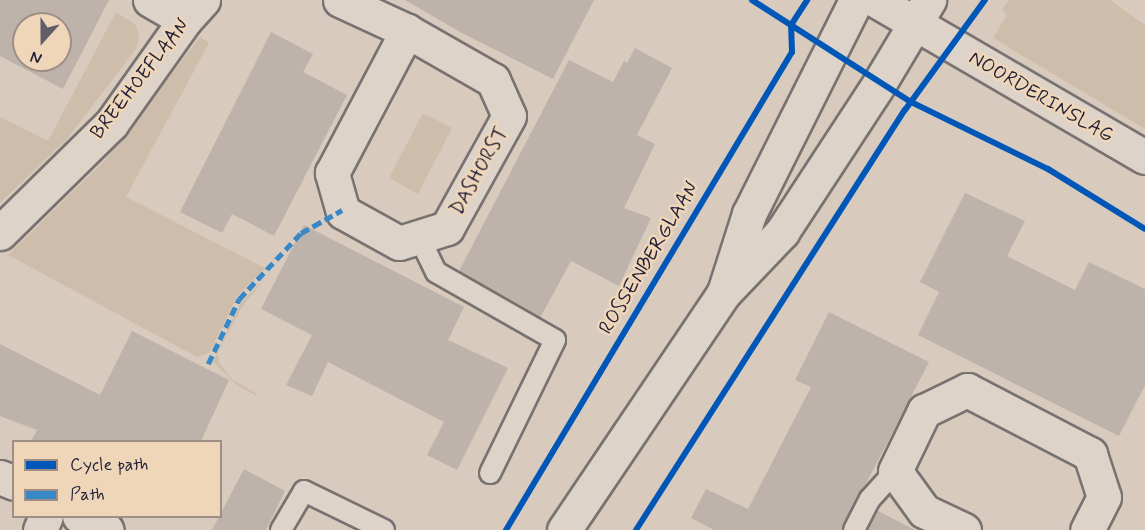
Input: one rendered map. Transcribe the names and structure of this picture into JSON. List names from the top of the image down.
{
  "streets": {
    "street": ["BREEHOEFLAAN", "NOORDERINSLAG", "DASHORST"],
    "cycle path": ["ROSSENBERGLAAN"]
  },
  "legend": ["Cycle path", "Path"],
  "north": "bottom"
}
